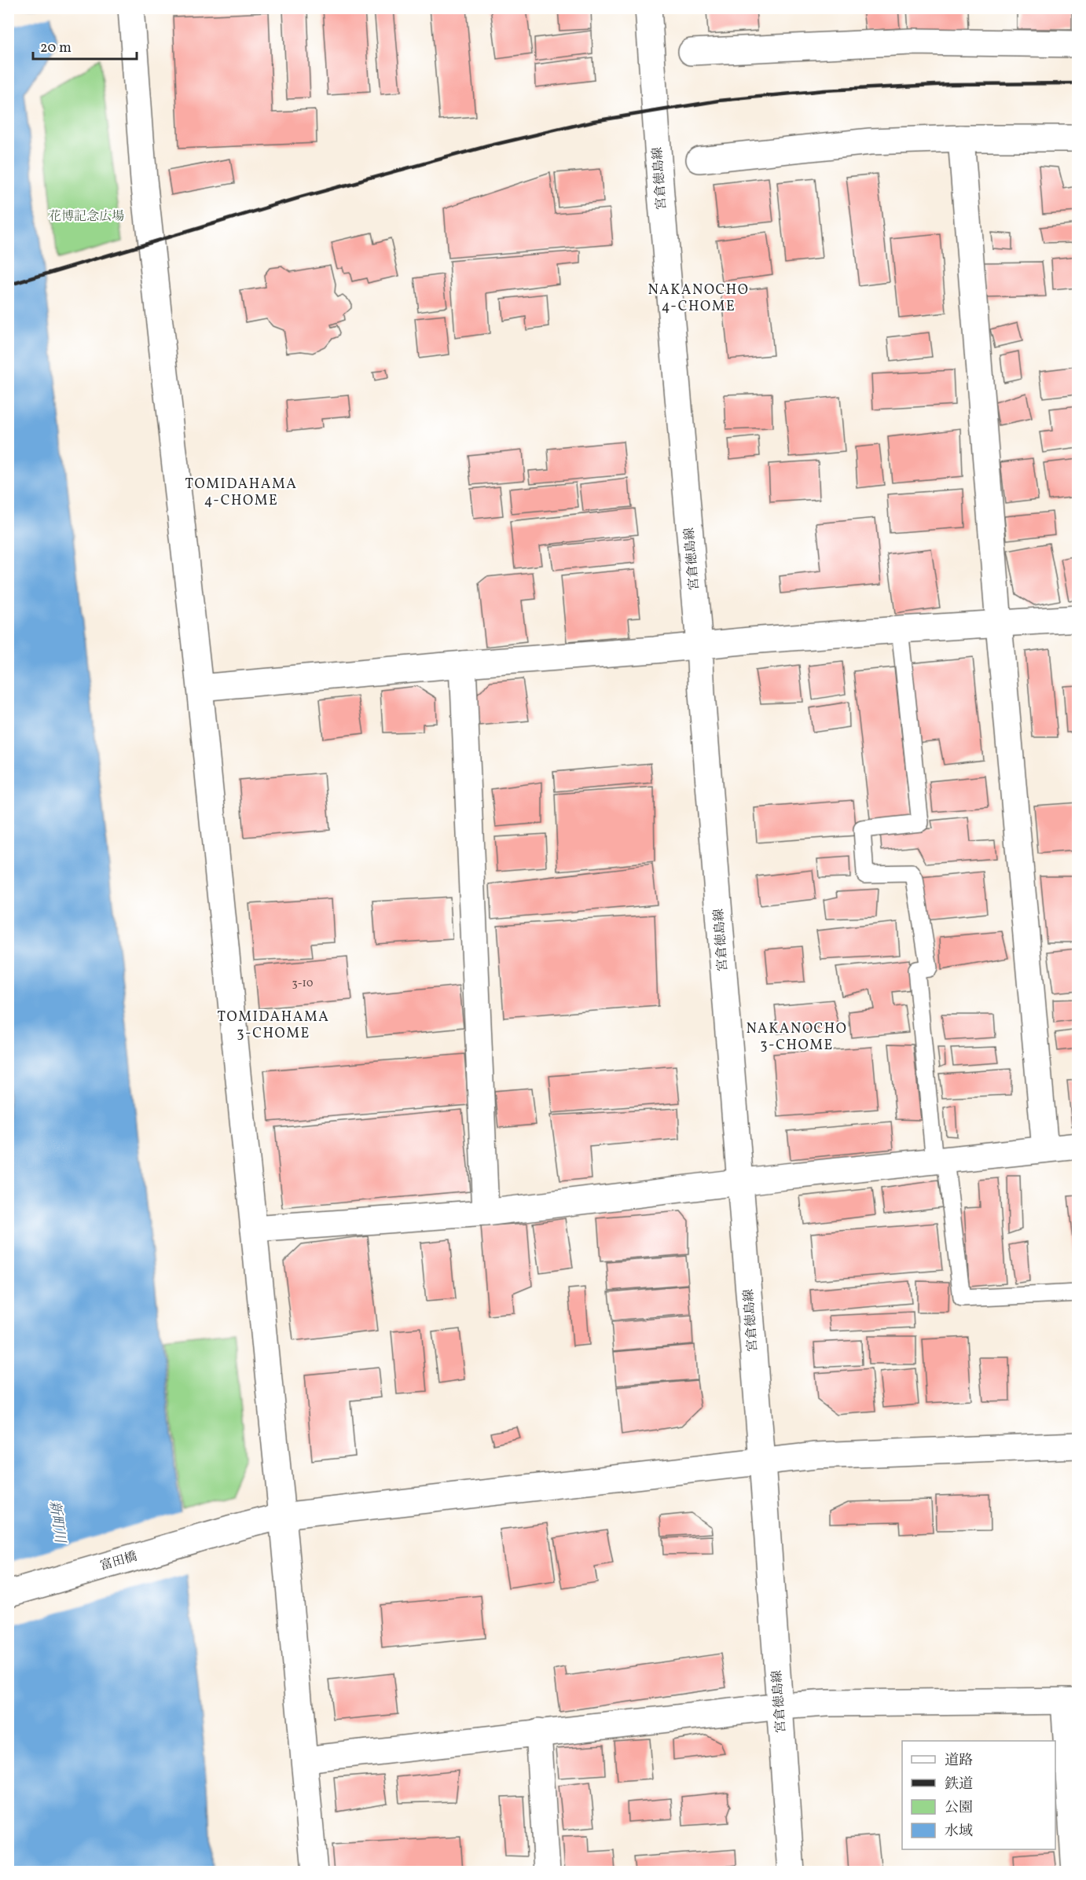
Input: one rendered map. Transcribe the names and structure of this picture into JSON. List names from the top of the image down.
{
  "streets": {
    "street": ["宮倉徳島線", "富田橋"]
  },
  "crossings": [
    ["宮倉徳島線", "富田橋"]
  ],
  "districts": [
    "NAKANOCHO 4-CHOME",
    "TOMIDAHAMA 4-CHOME",
    "TOMIDAHAMA 3-CHOME",
    "NAKANOCHO 3-CHOME"
  ],
  "water": ["新町川"],
  "parks": ["花博記念広場"],
  "house_numbers": ["3-10"],
  "legend": [
    "道路",
    "鉄道",
    "公園",
    "水域"
  ],
  "scale_bar": "20 m"
}
